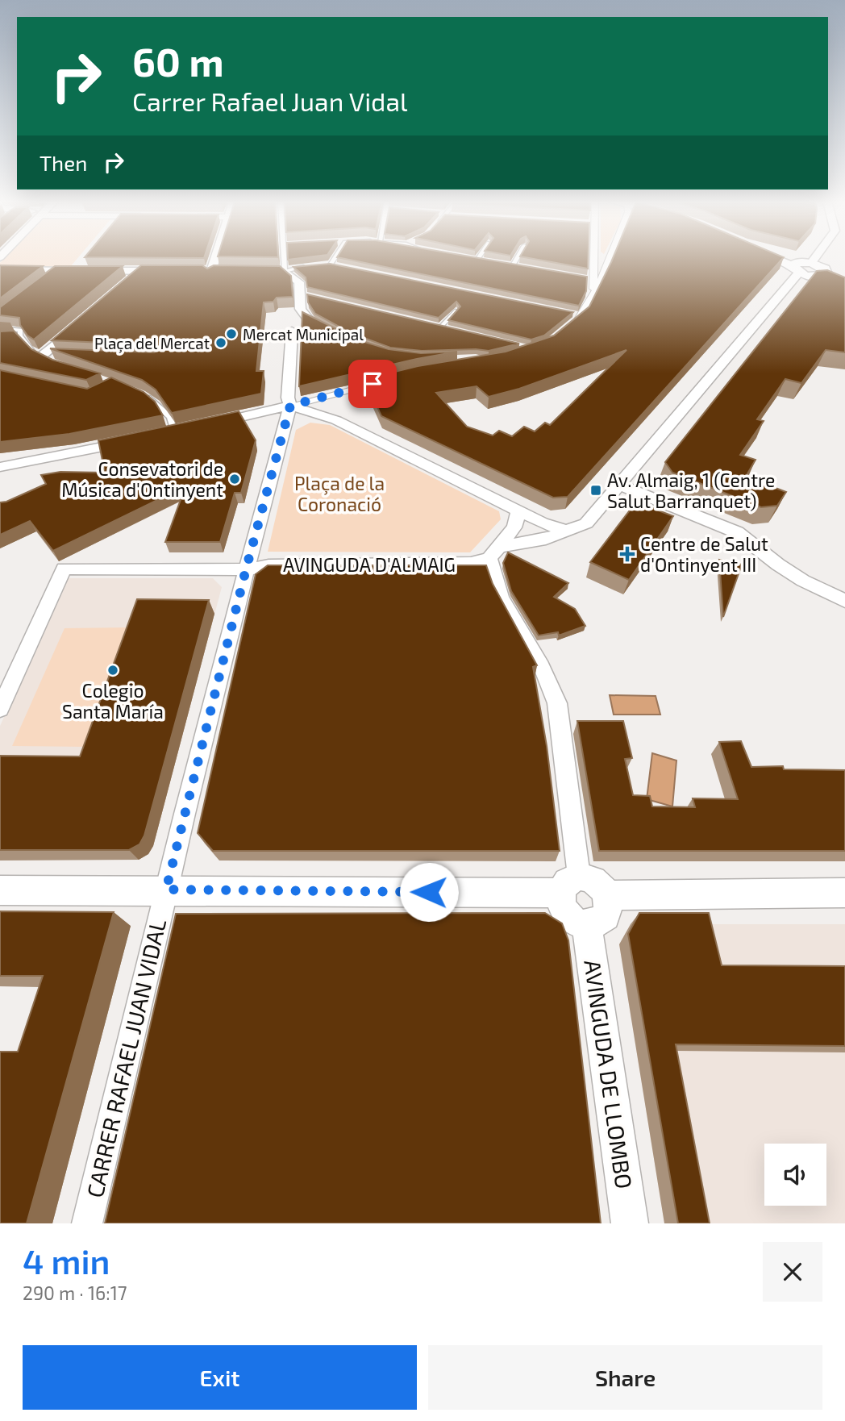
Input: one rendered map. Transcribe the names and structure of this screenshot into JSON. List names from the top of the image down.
{
  "streets": {
    "street": ["AVINGUDA D'ALMAIG", "CARRER RAFAEL JUAN VIDAL", "AVINGUDA DE LLOMBO"]
  },
  "crossings": [
    ["AVINGUDA D'ALMAIG", "CARRER RAFAEL JUAN VIDAL"]
  ],
  "parks": ["Plaça de la Coronació"],
  "places": {
    "other": [
      "Mercat Municipal",
      "Plaça del Mercat",
      "Consevatori de Música d'Ontinyent",
      "Colegio Santa María"
    ],
    "transit": ["Av. Almaig, 1 (Centre Salut Barranquet)"],
    "health": ["Centre de Salut d'Ontinyent III"]
  },
  "page": {
    "turn": ["60 m", "Carrer Rafael Juan Vidal"],
    "then": "Then",
    "heading": ["4 min", "290 m · 16:17"],
    "buttons": ["Exit", "Share"]
  }
}
